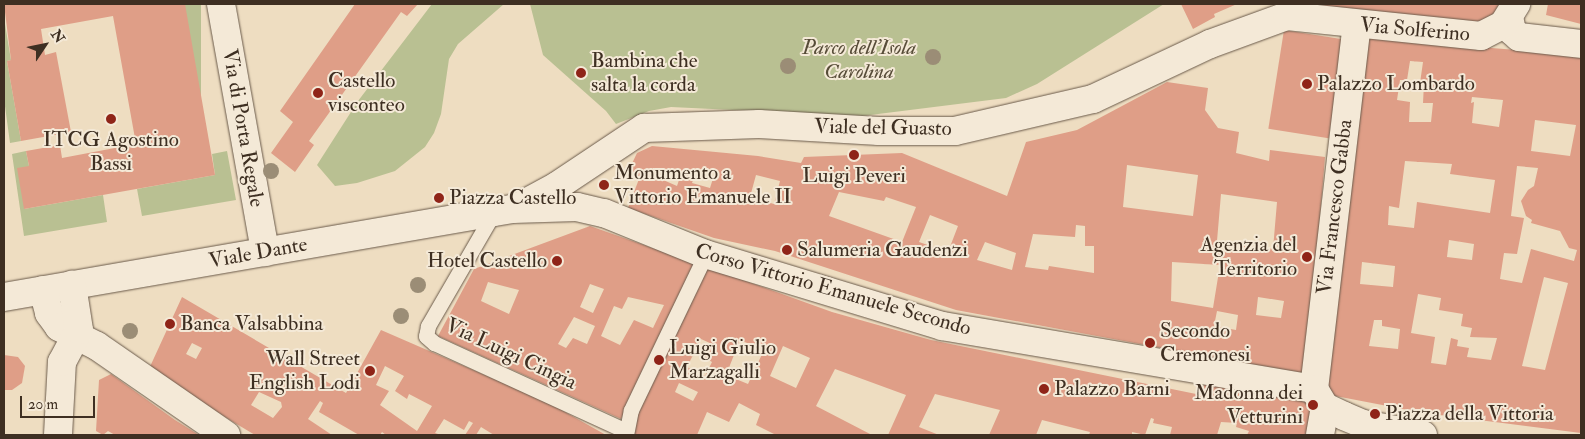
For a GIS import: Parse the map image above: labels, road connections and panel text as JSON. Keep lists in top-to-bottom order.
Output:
{
  "streets": {
    "street": [
      "Via Solferino",
      "Via di Porta Regale",
      "Viale del Guasto",
      "Via Francesco Gabba",
      "Viale Dante",
      "Corso Vittorio Emanuele Secondo"
    ],
    "lane": ["Via Luigi Cingia"]
  },
  "crossings": [
    ["Via Solferino", "Viale del Guasto"],
    ["Via Solferino", "Via Francesco Gabba"],
    ["Via di Porta Regale", "Viale Dante"],
    ["Viale del Guasto", "Viale Dante"],
    ["Viale del Guasto", "Corso Vittorio Emanuele Secondo"],
    ["Viale del Guasto", "Via Luigi Cingia"],
    ["Via Francesco Gabba", "Corso Vittorio Emanuele Secondo"],
    ["Viale Dante", "Corso Vittorio Emanuele Secondo"],
    ["Viale Dante", "Via Luigi Cingia"],
    ["Corso Vittorio Emanuele Secondo", "Via Luigi Cingia"]
  ],
  "parks": ["Parco dell'Isola Carolina"],
  "places": [
    "Bambina che salta la corda",
    "Palazzo Lombardo",
    "Castello visconteo",
    "ITCG Agostino Bassi",
    "Luigi Peveri",
    "Monumento a Vittorio Emanuele II",
    "Piazza Castello",
    "Salumeria Gaudenzi",
    "Agenzia del Territorio",
    "Hotel Castello",
    "Banca Valsabbina",
    "Secondo Cremonesi",
    "Luigi Giulio Marzagalli",
    "Wall Street English Lodi",
    "Palazzo Barni",
    "Madonna dei Vetturini",
    "Piazza della Vittoria"
  ],
  "scale_bar": "20 m",
  "north": "top right"
}
